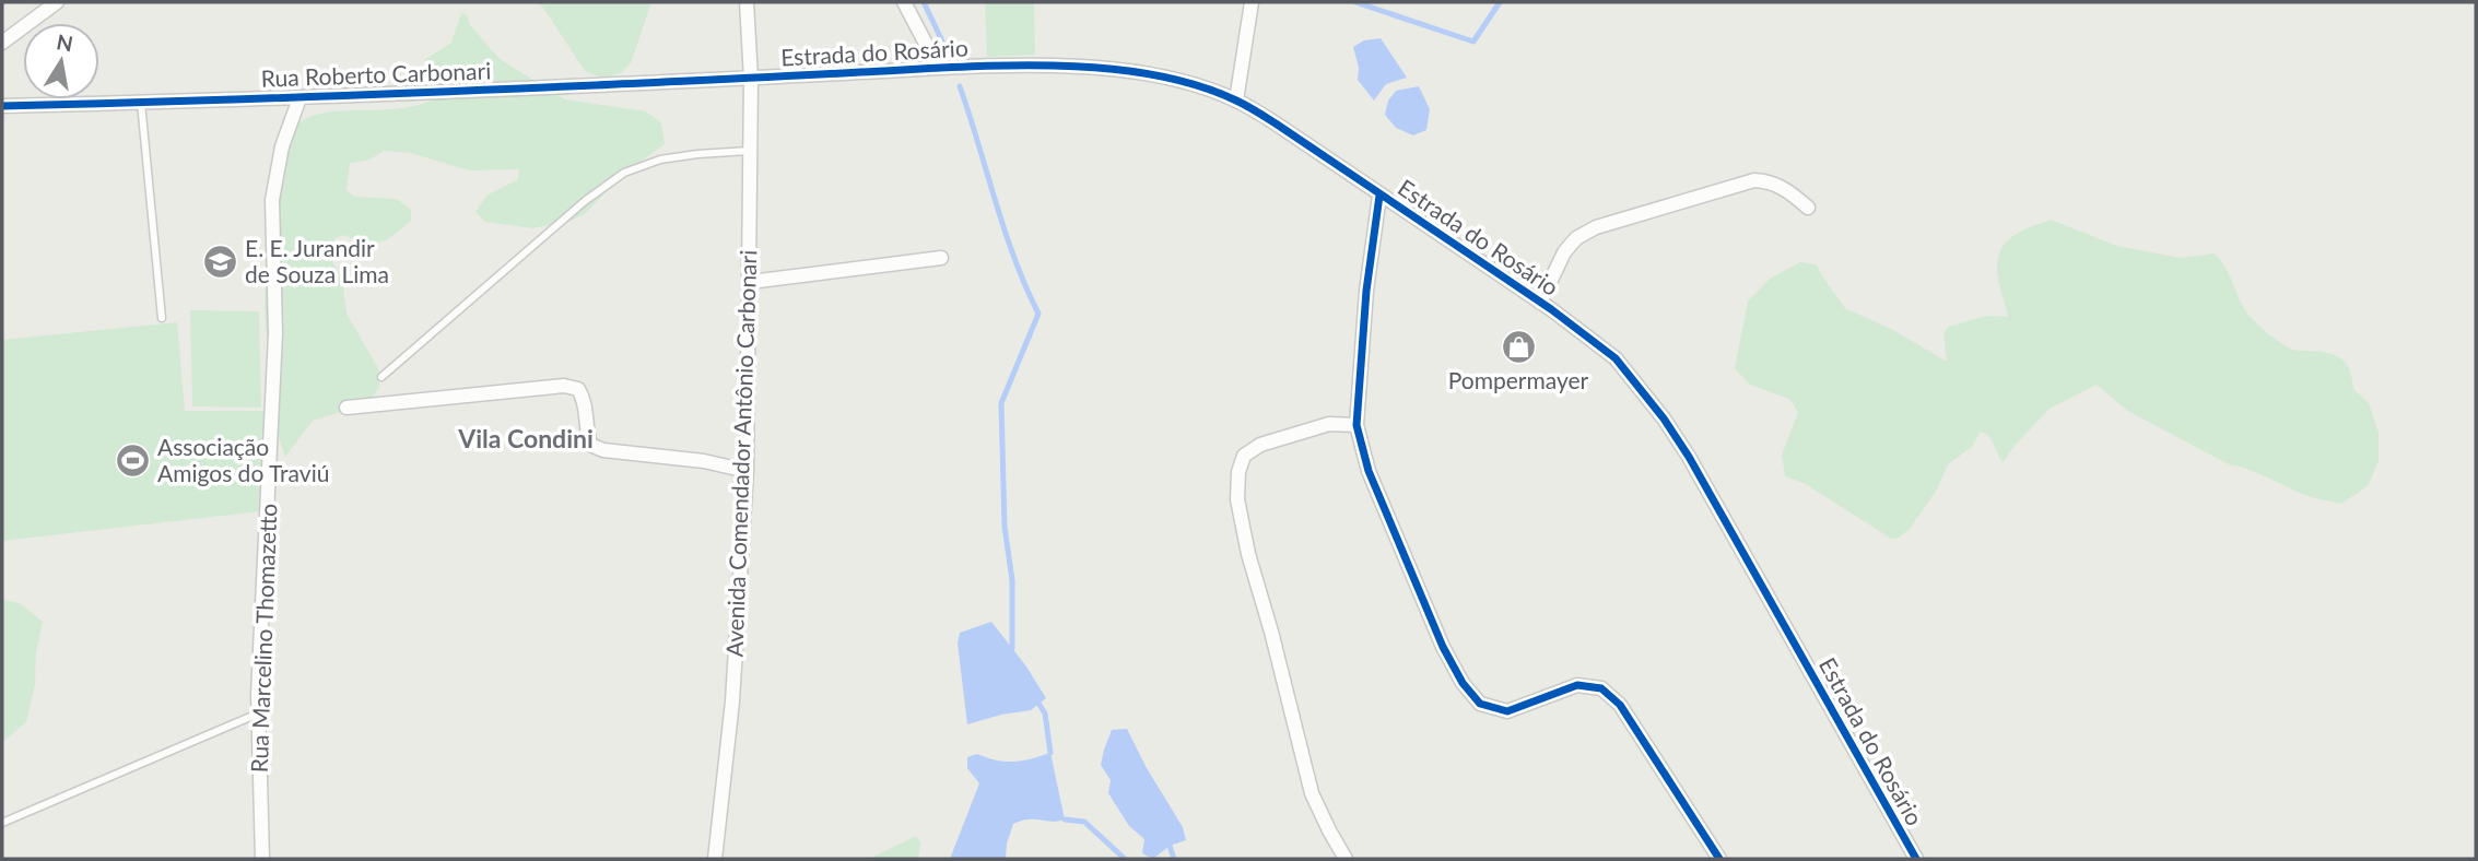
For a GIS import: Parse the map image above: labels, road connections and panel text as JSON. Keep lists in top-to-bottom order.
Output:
{
  "streets": {
    "street": [
      "Estrada do Rosário",
      "Rua Roberto Carbonari",
      "Avenida Comendador Antônio Carbonari",
      "Rua Marcelino Thomazetto"
    ]
  },
  "crossings": [
    ["Estrada do Rosário", "Rua Roberto Carbonari"],
    ["Estrada do Rosário", "Avenida Comendador Antônio Carbonari"],
    ["Rua Roberto Carbonari", "Avenida Comendador Antônio Carbonari"],
    ["Rua Roberto Carbonari", "Rua Marcelino Thomazetto"]
  ],
  "districts": ["Vila Condini"],
  "places": {
    "school or university": ["E. E. Jurandir de Souza Lima"],
    "shop": ["Pompermayer"],
    "sports": ["Associação Amigos do Traviú"]
  },
  "north": "top"
}
